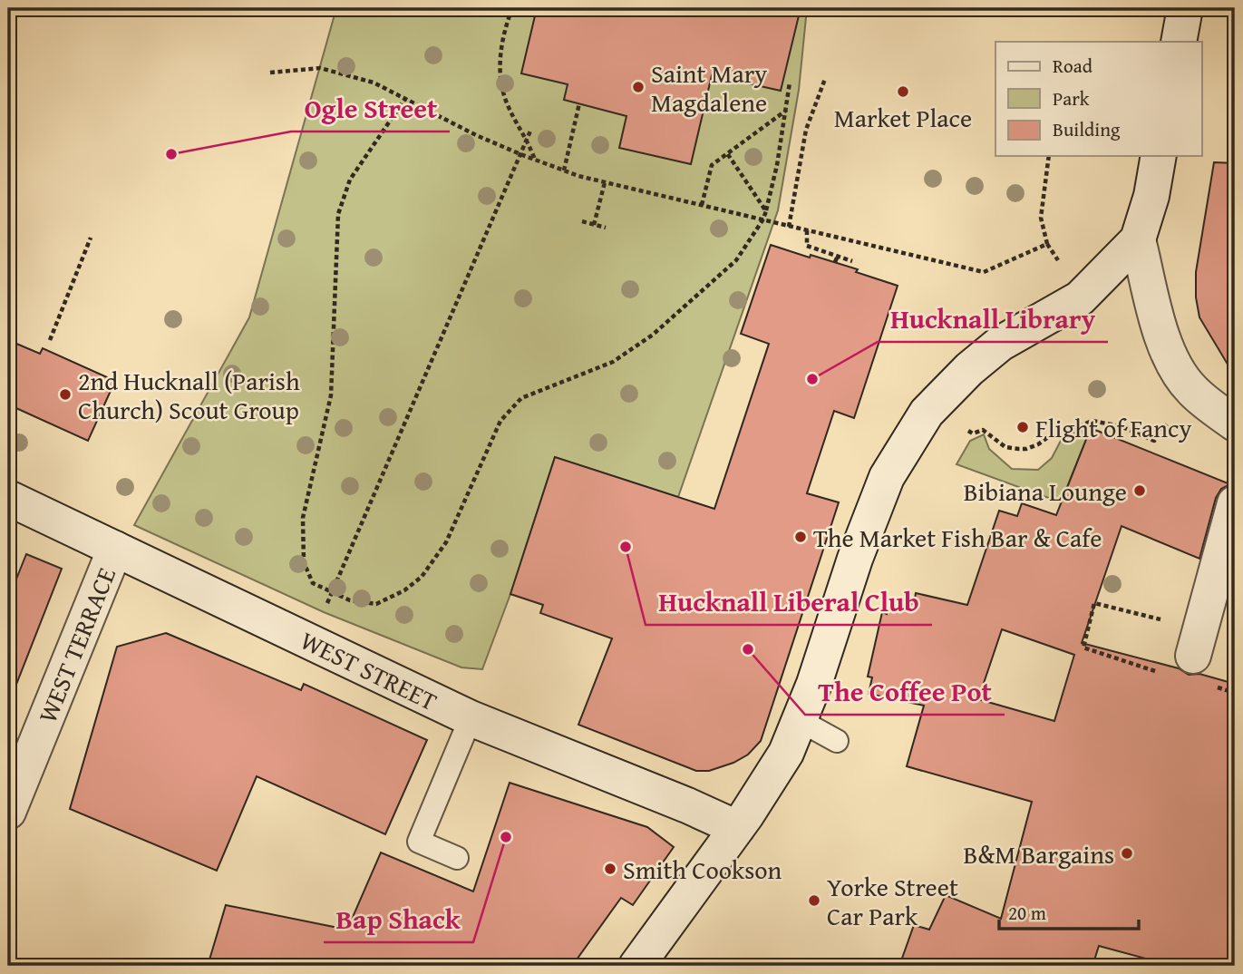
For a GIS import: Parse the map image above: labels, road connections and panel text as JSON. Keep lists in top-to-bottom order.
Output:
{
  "streets": {
    "street": ["WEST TERRACE", "WEST STREET"]
  },
  "crossings": [
    ["WEST TERRACE", "WEST STREET"]
  ],
  "places": [
    "Saint Mary Magdalene",
    "Market Place",
    "Ogle Street",
    "Hucknall Library",
    "2nd Hucknall (Parish Church) Scout Group",
    "Flight of Fancy",
    "Bibiana Lounge",
    "The Market Fish Bar & Cafe",
    "Hucknall Liberal Club",
    "The Coffee Pot",
    "Bap Shack",
    "B&M Bargains",
    "Smith Cookson",
    "Yorke Street Car Park"
  ],
  "legend": ["Road", "Park", "Building"],
  "scale_bar": "20 m"
}
